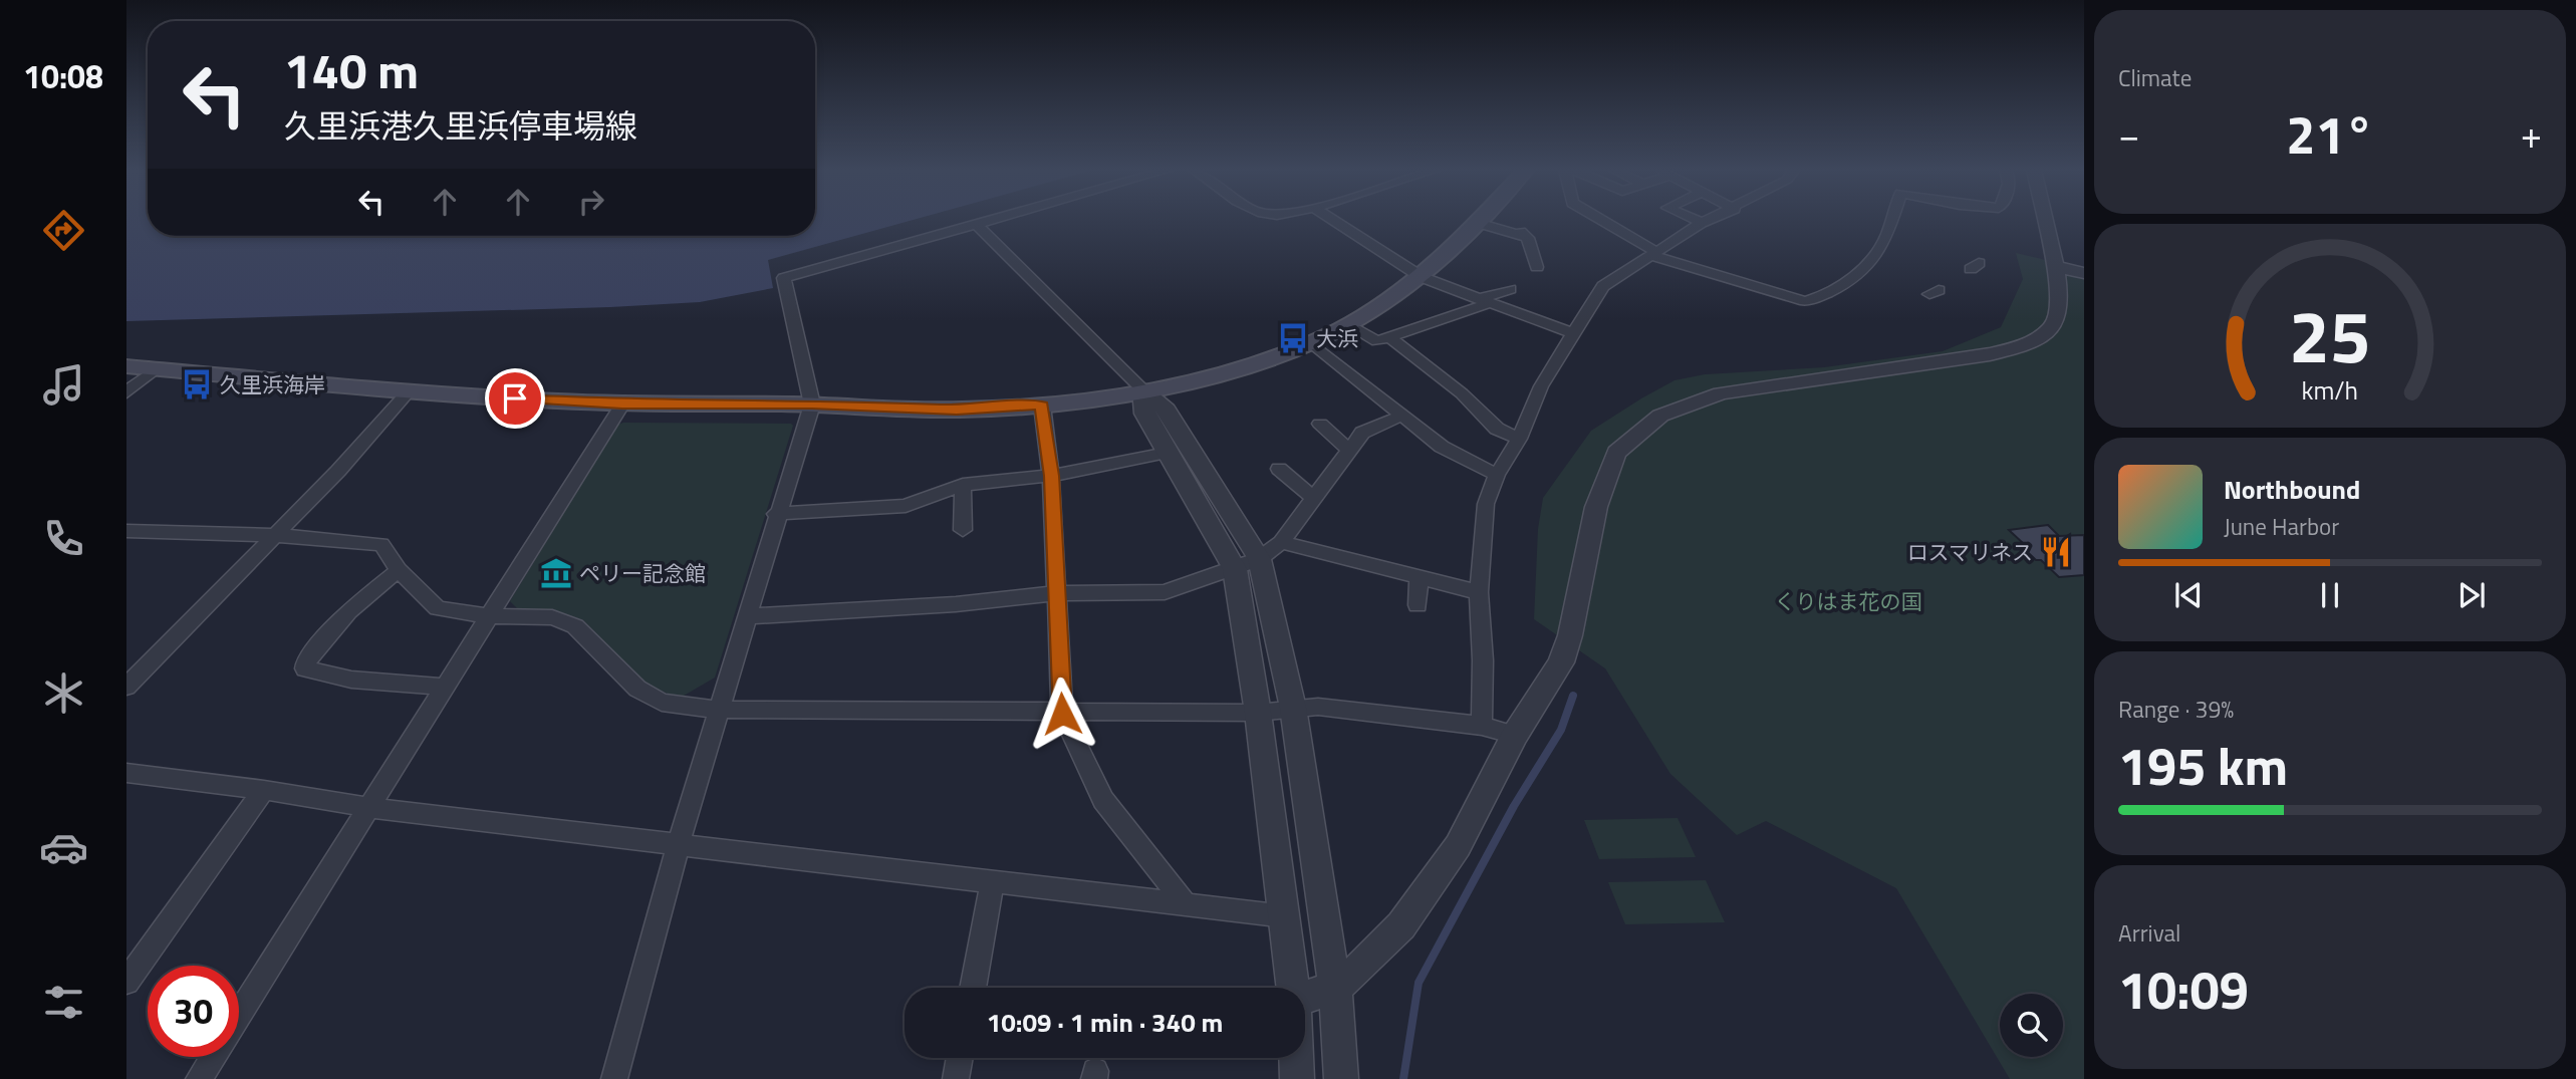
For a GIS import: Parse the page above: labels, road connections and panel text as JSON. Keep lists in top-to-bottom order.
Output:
{
  "parks": ["くりはま花の国"],
  "places": {
    "bus stop": ["大浜", "久里浜海岸"],
    "restaurant": ["ロスマリネス"],
    "museum": ["ペリー記念館"]
  },
  "page": {
    "tabs": "10:08",
    "tile": [
      "Climate",
      ["Range · 39%", "195 km"],
      ["Arrival", "10:09"]
    ],
    "turn": ["140 m", "久里浜港久里浜停車場線"],
    "heat": ["−", "21°", "+"],
    "song": ["Northbound", "June Harbor"],
    "limit": "30",
    "trip": "10:09 · 1 min · 340 m",
    "gauge": ["25", "km/h"]
  }
}
